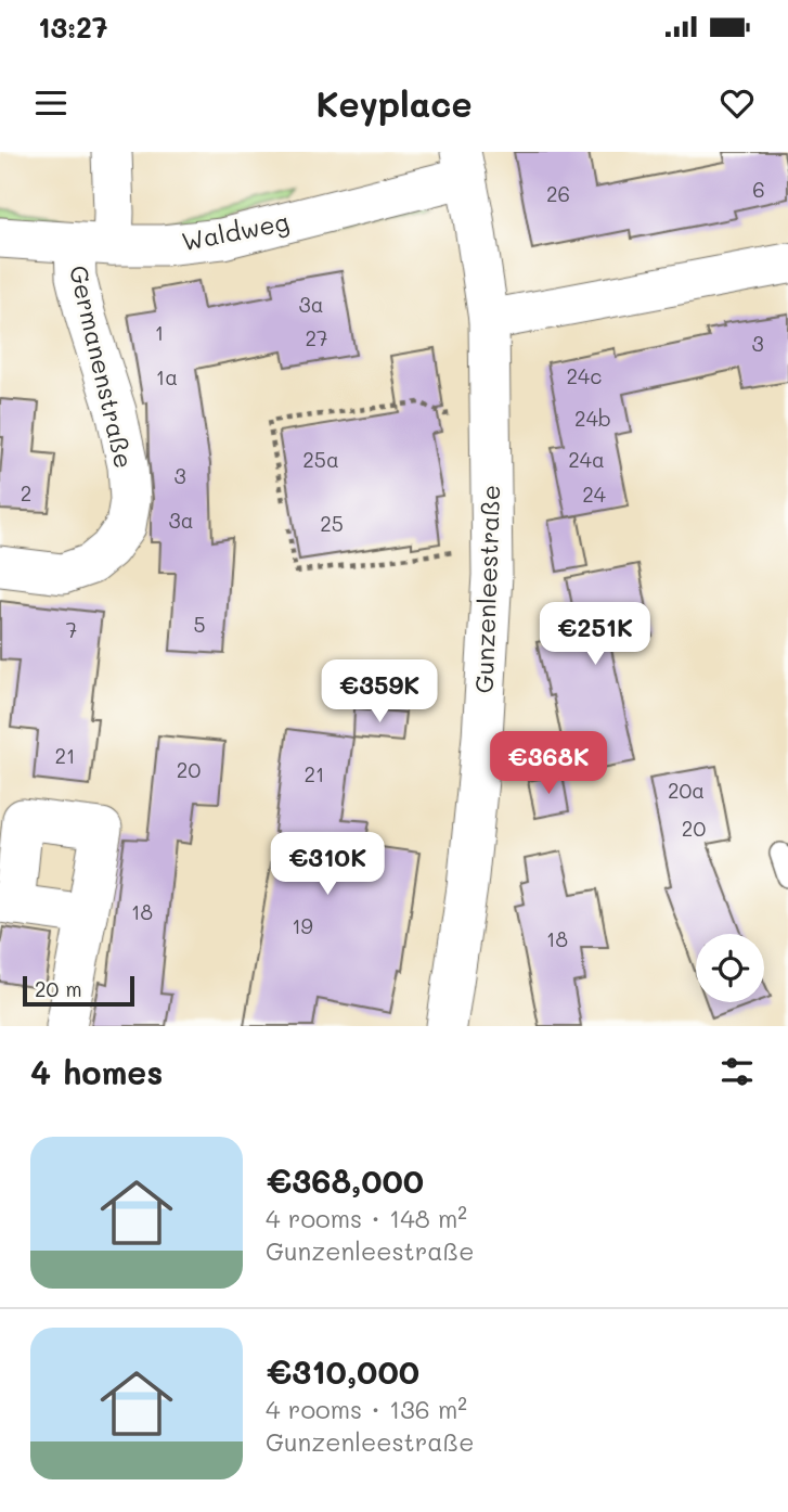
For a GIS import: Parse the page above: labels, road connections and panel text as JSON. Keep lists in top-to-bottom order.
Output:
{
  "streets": {
    "street": ["Waldweg", "Germanenstraße", "Gunzenleestraße"]
  },
  "crossings": [
    ["Waldweg", "Germanenstraße"],
    ["Waldweg", "Gunzenleestraße"]
  ],
  "house_numbers": [
    "6",
    "26",
    "3a",
    "1",
    "27",
    "3",
    "24c",
    "1a",
    "24b",
    "25a",
    "24a",
    "3",
    "2",
    "24",
    "3a",
    "25",
    "5",
    "7",
    "21",
    "20",
    "21",
    "20a",
    "20",
    "18",
    "19",
    "18"
  ],
  "scale_bar": "20 m",
  "page": {
    "status": "13:27",
    "header": "Keyplace",
    "price": [
      "€251K",
      "€359K",
      "€368K",
      "€310K"
    ],
    "scale": "20 m",
    "heading": "4 homes",
    "list": [
      {
        "name": "€368,000",
        "note": "4 rooms · 148 m² · Gunzenleestraße"
      },
      {
        "name": "€310,000",
        "note": "4 rooms · 136 m² · Gunzenleestraße"
      }
    ]
  }
}
